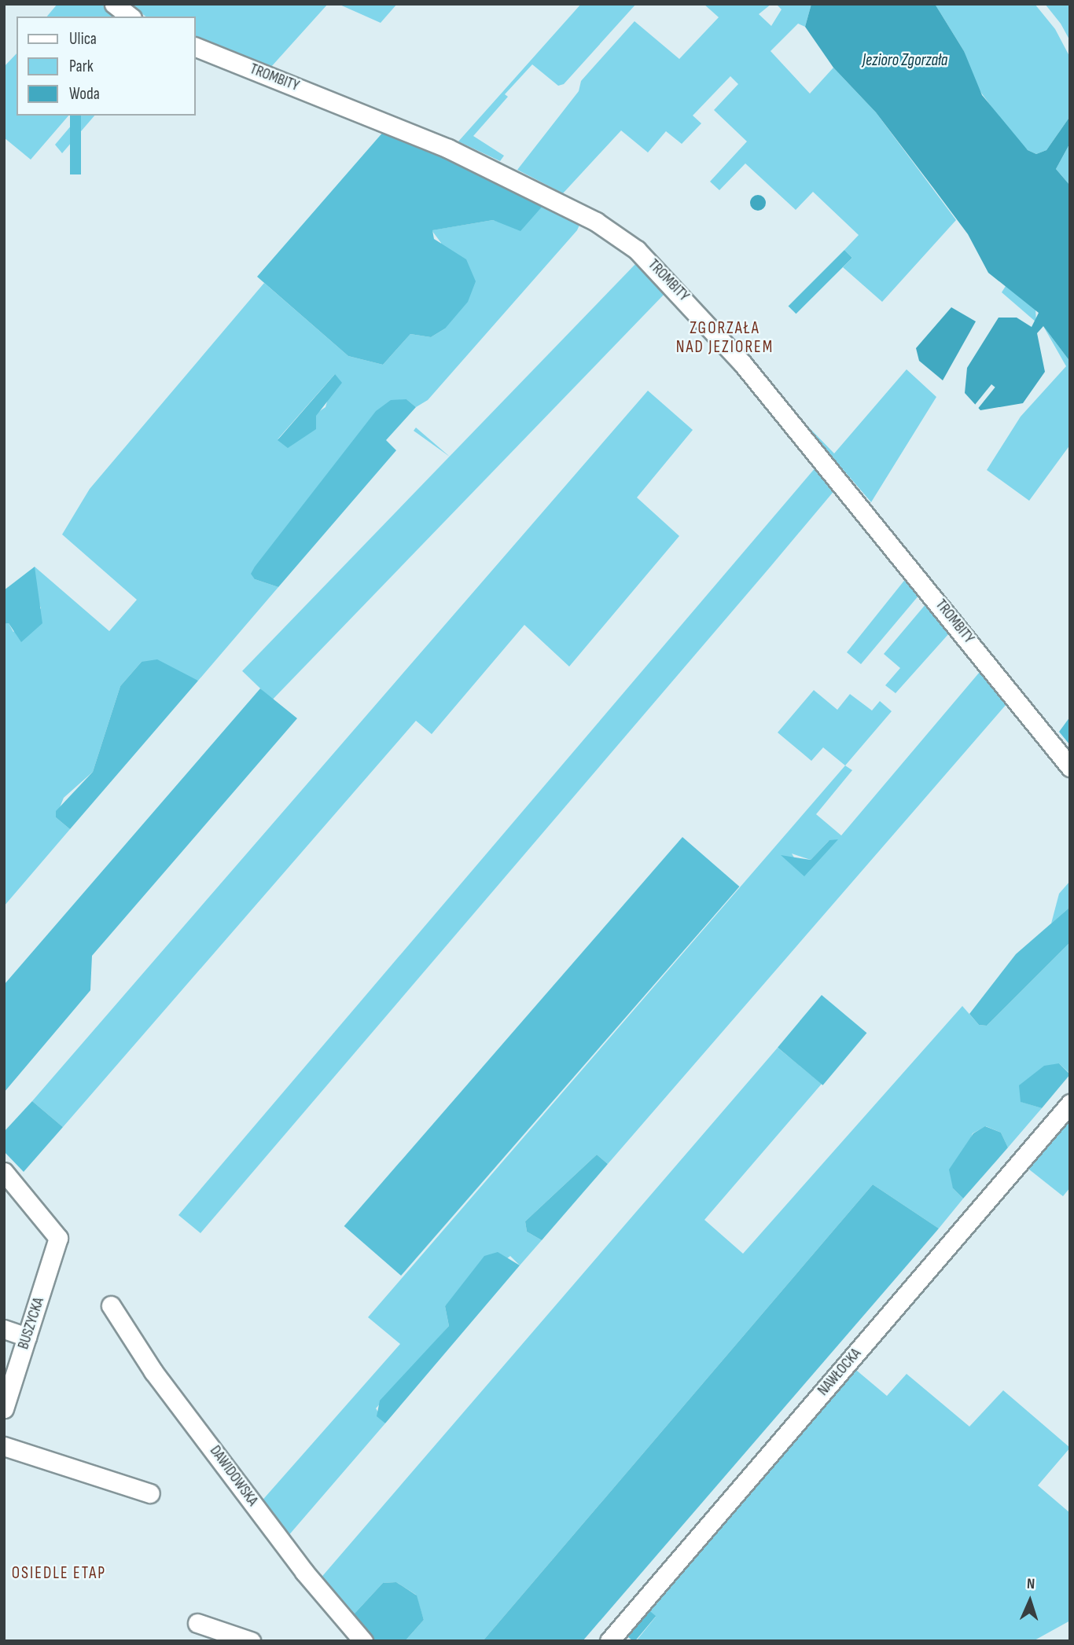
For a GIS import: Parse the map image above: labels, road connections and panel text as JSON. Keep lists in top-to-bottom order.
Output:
{
  "streets": {
    "street": [
      "TROMBITY",
      "BUSZYCKA",
      "NAWŁOCKA",
      "DAWIDOWSKA"
    ]
  },
  "districts": ["ZGORZAŁA NAD JEZIOREM", "OSIEDLE ETAP"],
  "water": ["Jezioro Zgorzała"],
  "legend": ["Ulica", "Park", "Woda"],
  "north": "top"
}
